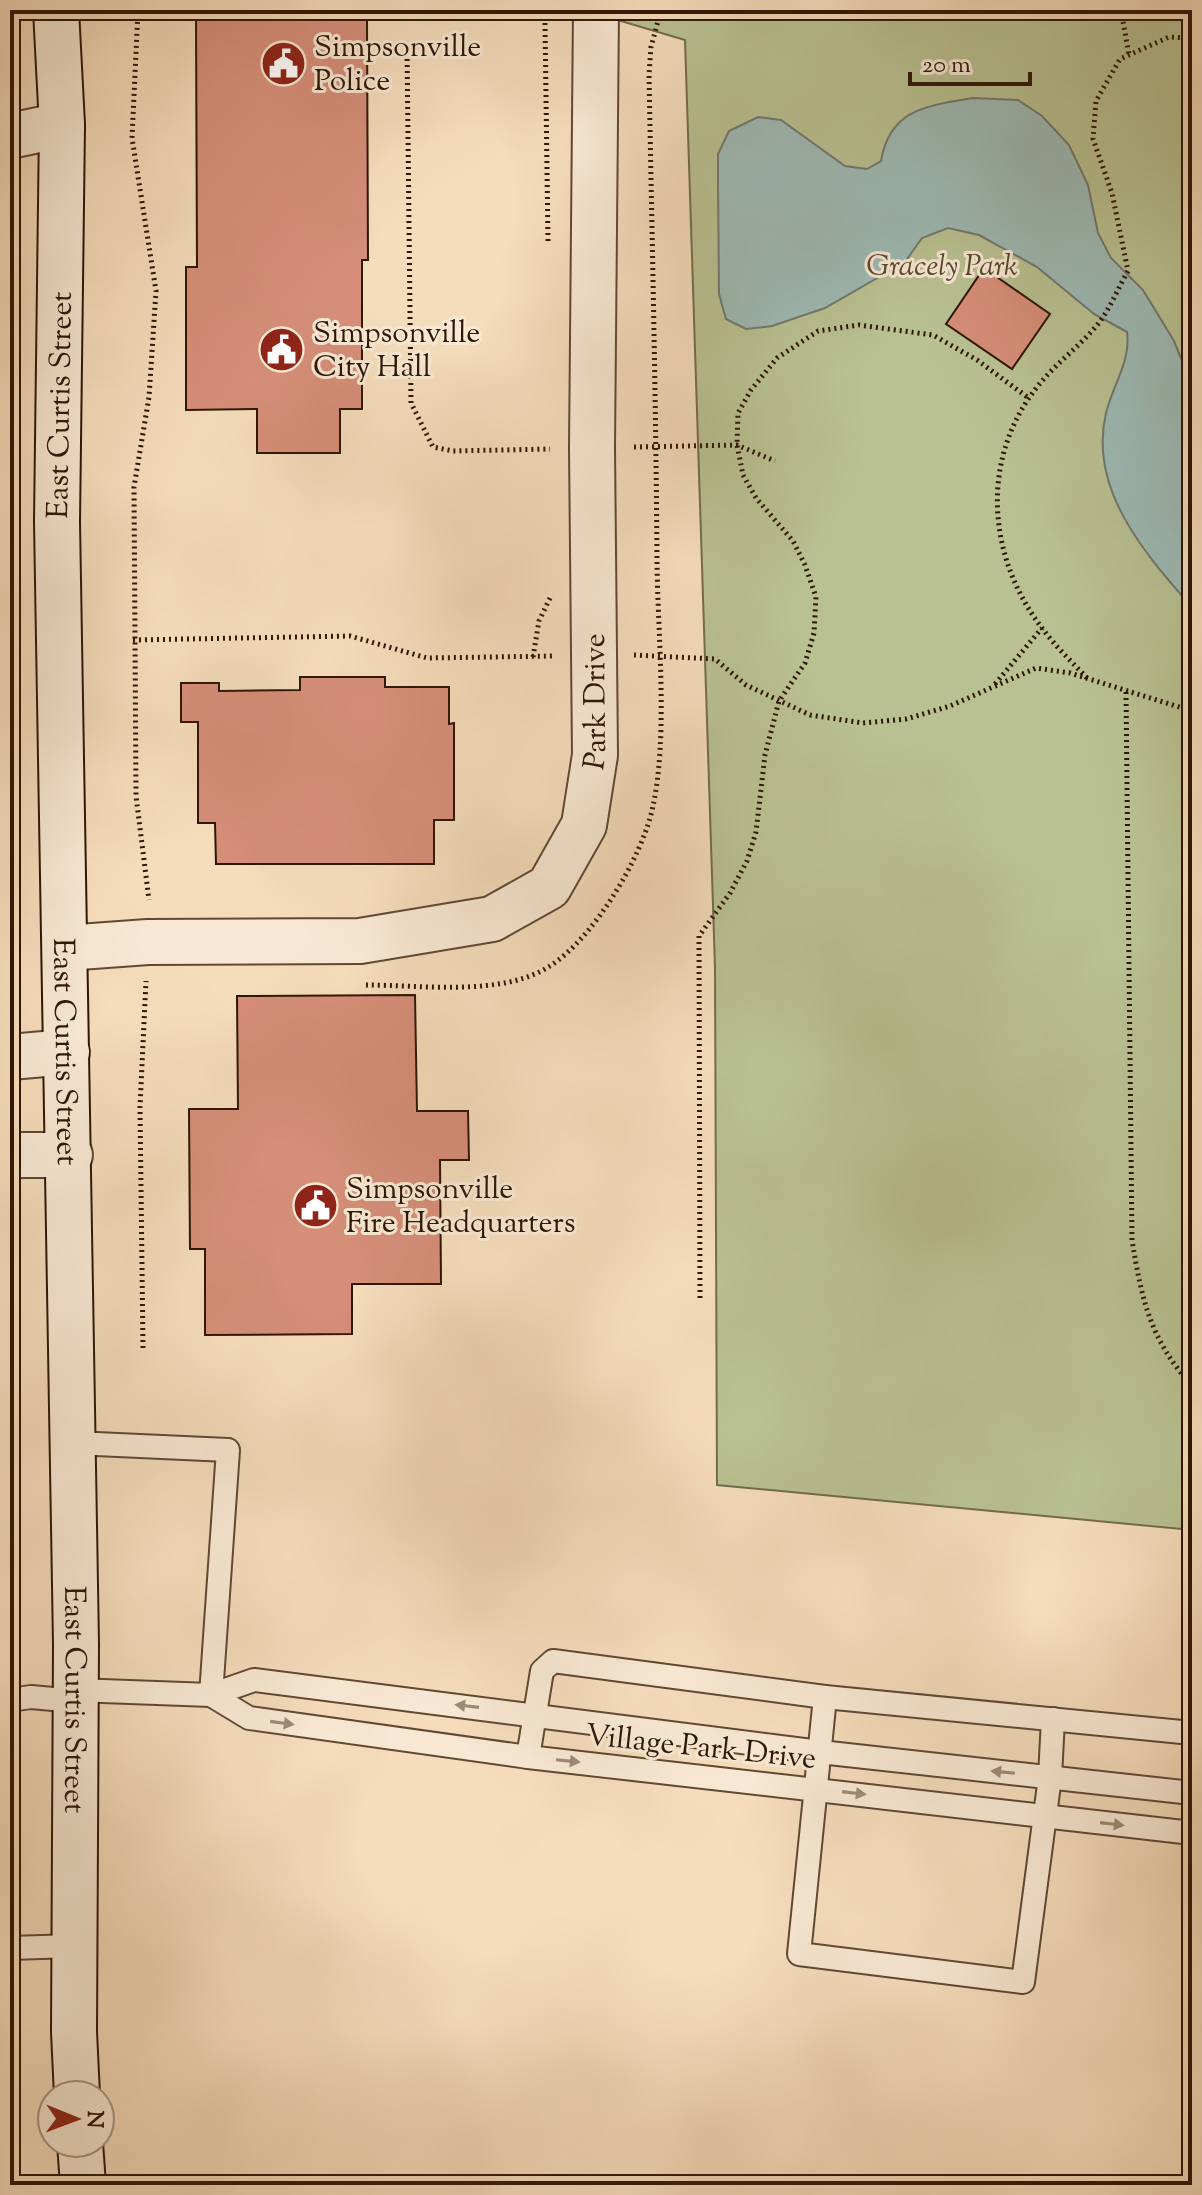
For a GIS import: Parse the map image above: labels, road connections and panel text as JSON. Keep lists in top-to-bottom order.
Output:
{
  "streets": {
    "main road": ["East Curtis Street", "Park Drive"],
    "lane": ["Village Park Drive"]
  },
  "crossings": [
    ["East Curtis Street", "Park Drive"],
    ["East Curtis Street", "Village Park Drive"]
  ],
  "parks": ["Gracely Park"],
  "places": {
    "public building": ["Simpsonville Police", "Simpsonville City Hall", "Simpsonville Fire Headquarters"]
  },
  "scale_bar": "20 m",
  "north": "right"
}
